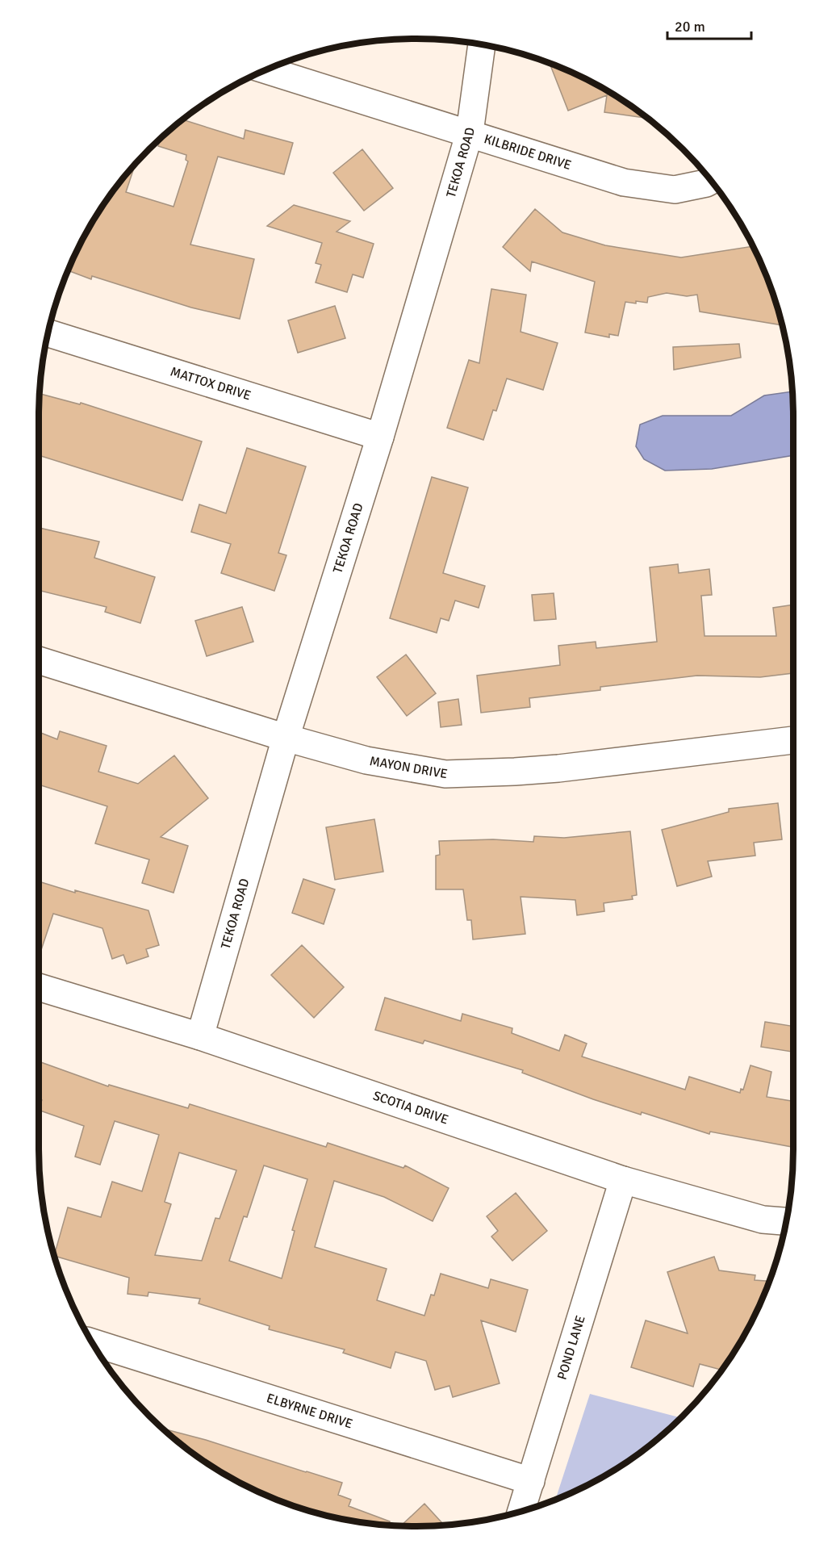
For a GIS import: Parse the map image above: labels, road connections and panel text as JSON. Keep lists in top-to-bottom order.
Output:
{
  "streets": {
    "street": [
      "KILBRIDE DRIVE",
      "TEKOA ROAD",
      "MATTOX DRIVE",
      "MAYON DRIVE",
      "SCOTIA DRIVE",
      "POND LANE",
      "ELBYRNE DRIVE"
    ]
  },
  "crossings": [
    ["KILBRIDE DRIVE", "TEKOA ROAD"],
    ["TEKOA ROAD", "MATTOX DRIVE"],
    ["TEKOA ROAD", "MAYON DRIVE"],
    ["TEKOA ROAD", "SCOTIA DRIVE"],
    ["SCOTIA DRIVE", "POND LANE"],
    ["POND LANE", "ELBYRNE DRIVE"]
  ],
  "scale_bar": "20 m"
}
